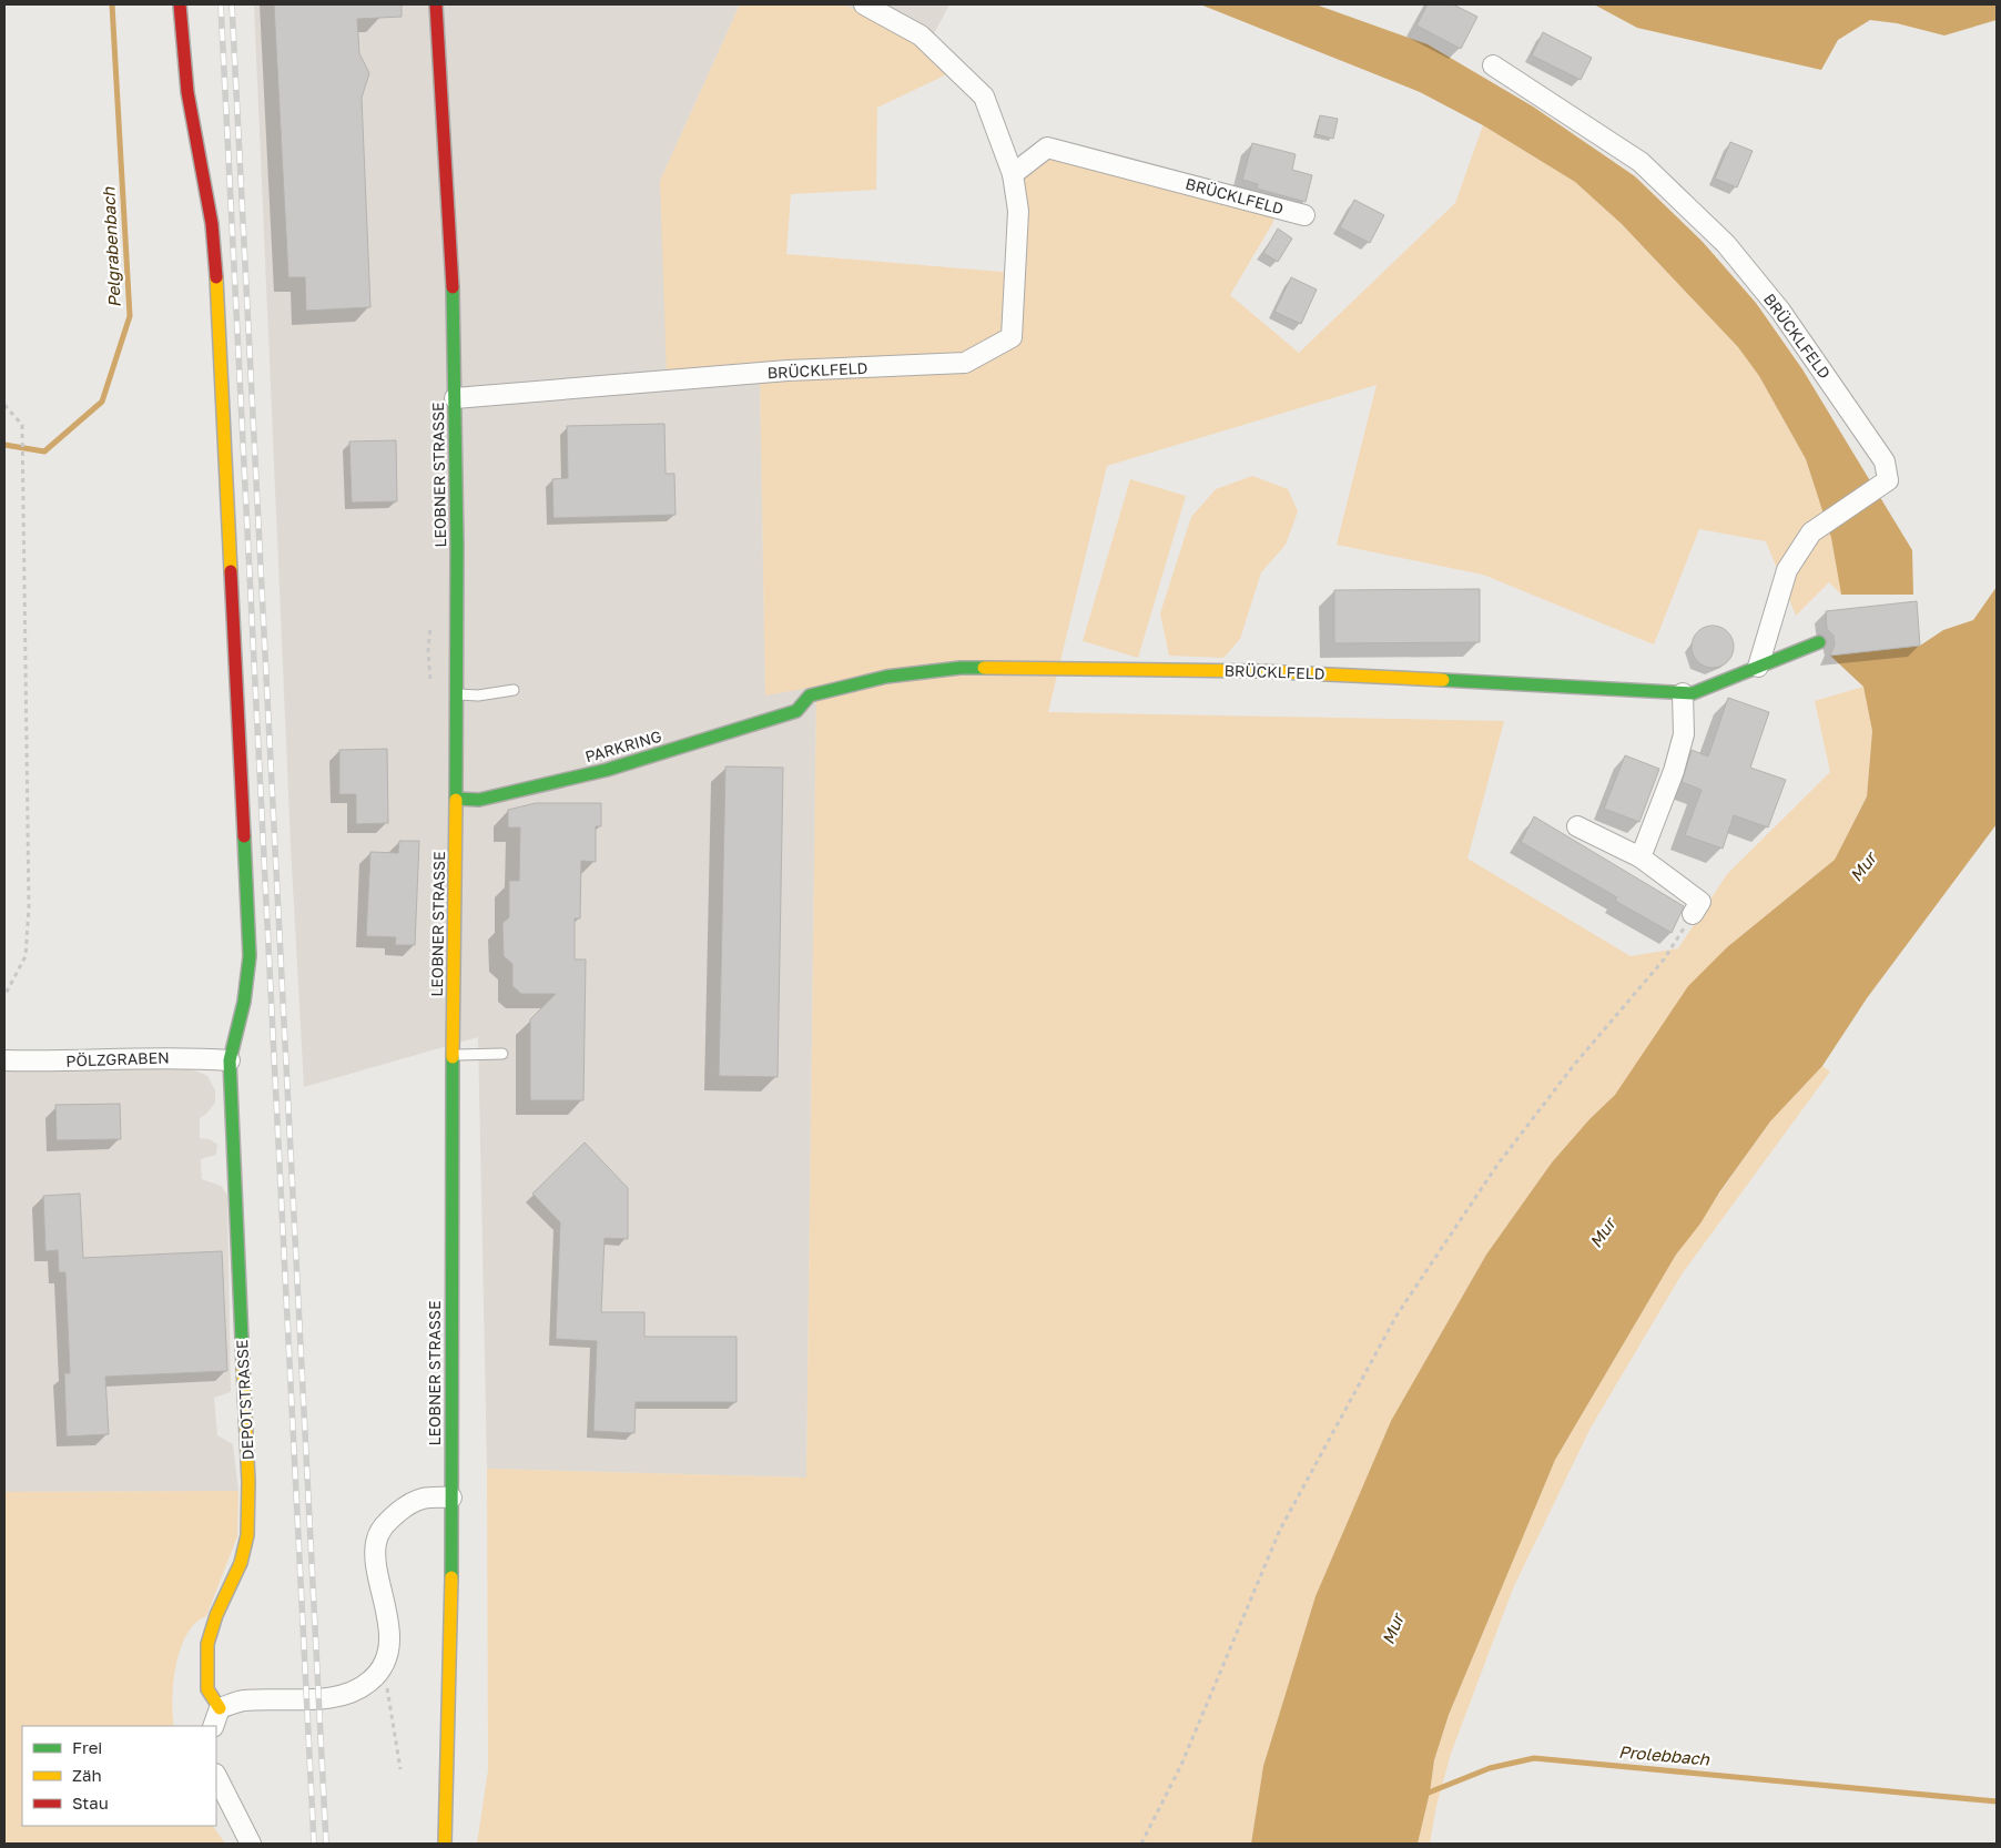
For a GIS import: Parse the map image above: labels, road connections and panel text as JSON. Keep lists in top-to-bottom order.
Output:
{
  "streets": {
    "street": [
      "BRÜCKLFELD",
      "LEOBNER STRASSE",
      "PARKRING",
      "PÖLZGRABEN",
      "DEPOTSTRASSE"
    ]
  },
  "crossings": [
    ["BRÜCKLFELD", "LEOBNER STRASSE"],
    ["BRÜCKLFELD", "PARKRING"],
    ["LEOBNER STRASSE", "PARKRING"],
    ["PÖLZGRABEN", "DEPOTSTRASSE"]
  ],
  "water": ["Pelgrabenbach", "Mur", "Prolebbach"],
  "legend": ["Frei", "Zäh", "Stau"]
}
